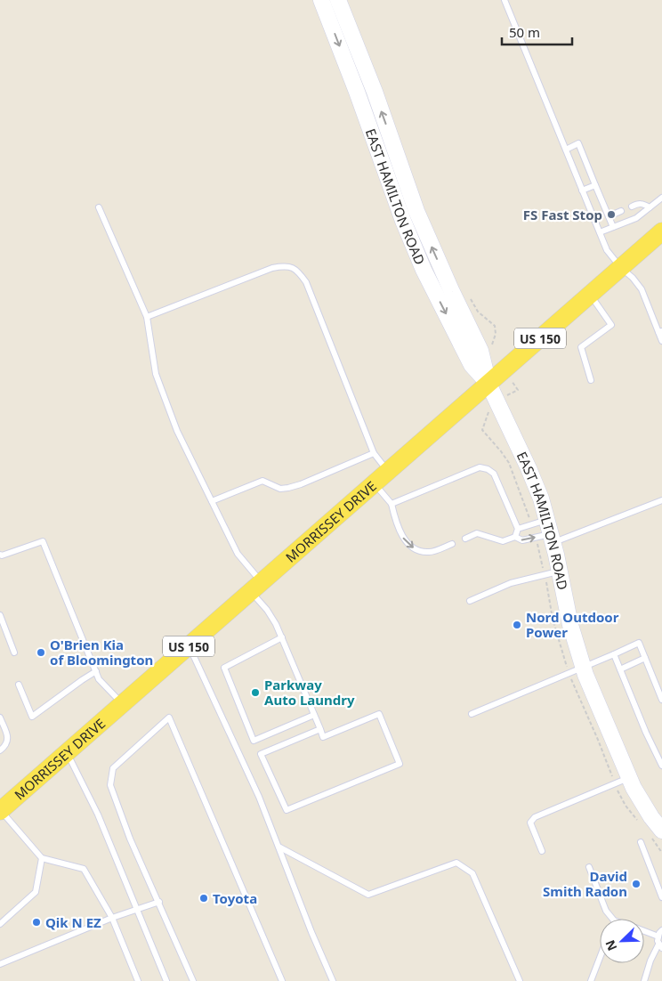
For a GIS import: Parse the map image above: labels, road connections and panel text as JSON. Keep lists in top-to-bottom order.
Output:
{
  "streets": {
    "main road": ["EAST HAMILTON ROAD", "US 150", "MORRISSEY DRIVE"]
  },
  "crossings": [
    ["EAST HAMILTON ROAD", "MORRISSEY DRIVE"]
  ],
  "places": [
    "FS Fast Stop",
    "Nord Outdoor Power",
    "O'Brien Kia of Bloomington",
    "Parkway Auto Laundry",
    "David Smith Radon",
    "Toyota",
    "Qik N EZ"
  ],
  "scale_bar": "50 m",
  "north": "bottom left"
}
